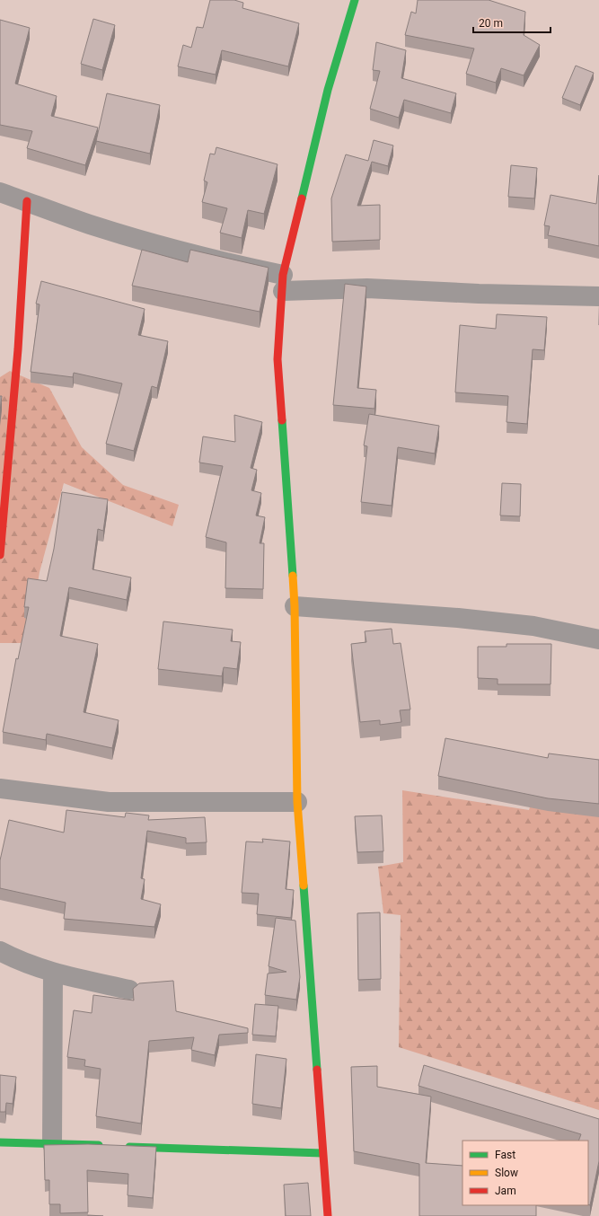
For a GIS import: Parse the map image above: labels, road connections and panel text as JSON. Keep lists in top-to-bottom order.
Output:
{
  "legend": ["Fast", "Slow", "Jam"],
  "scale_bar": "20 m"
}
